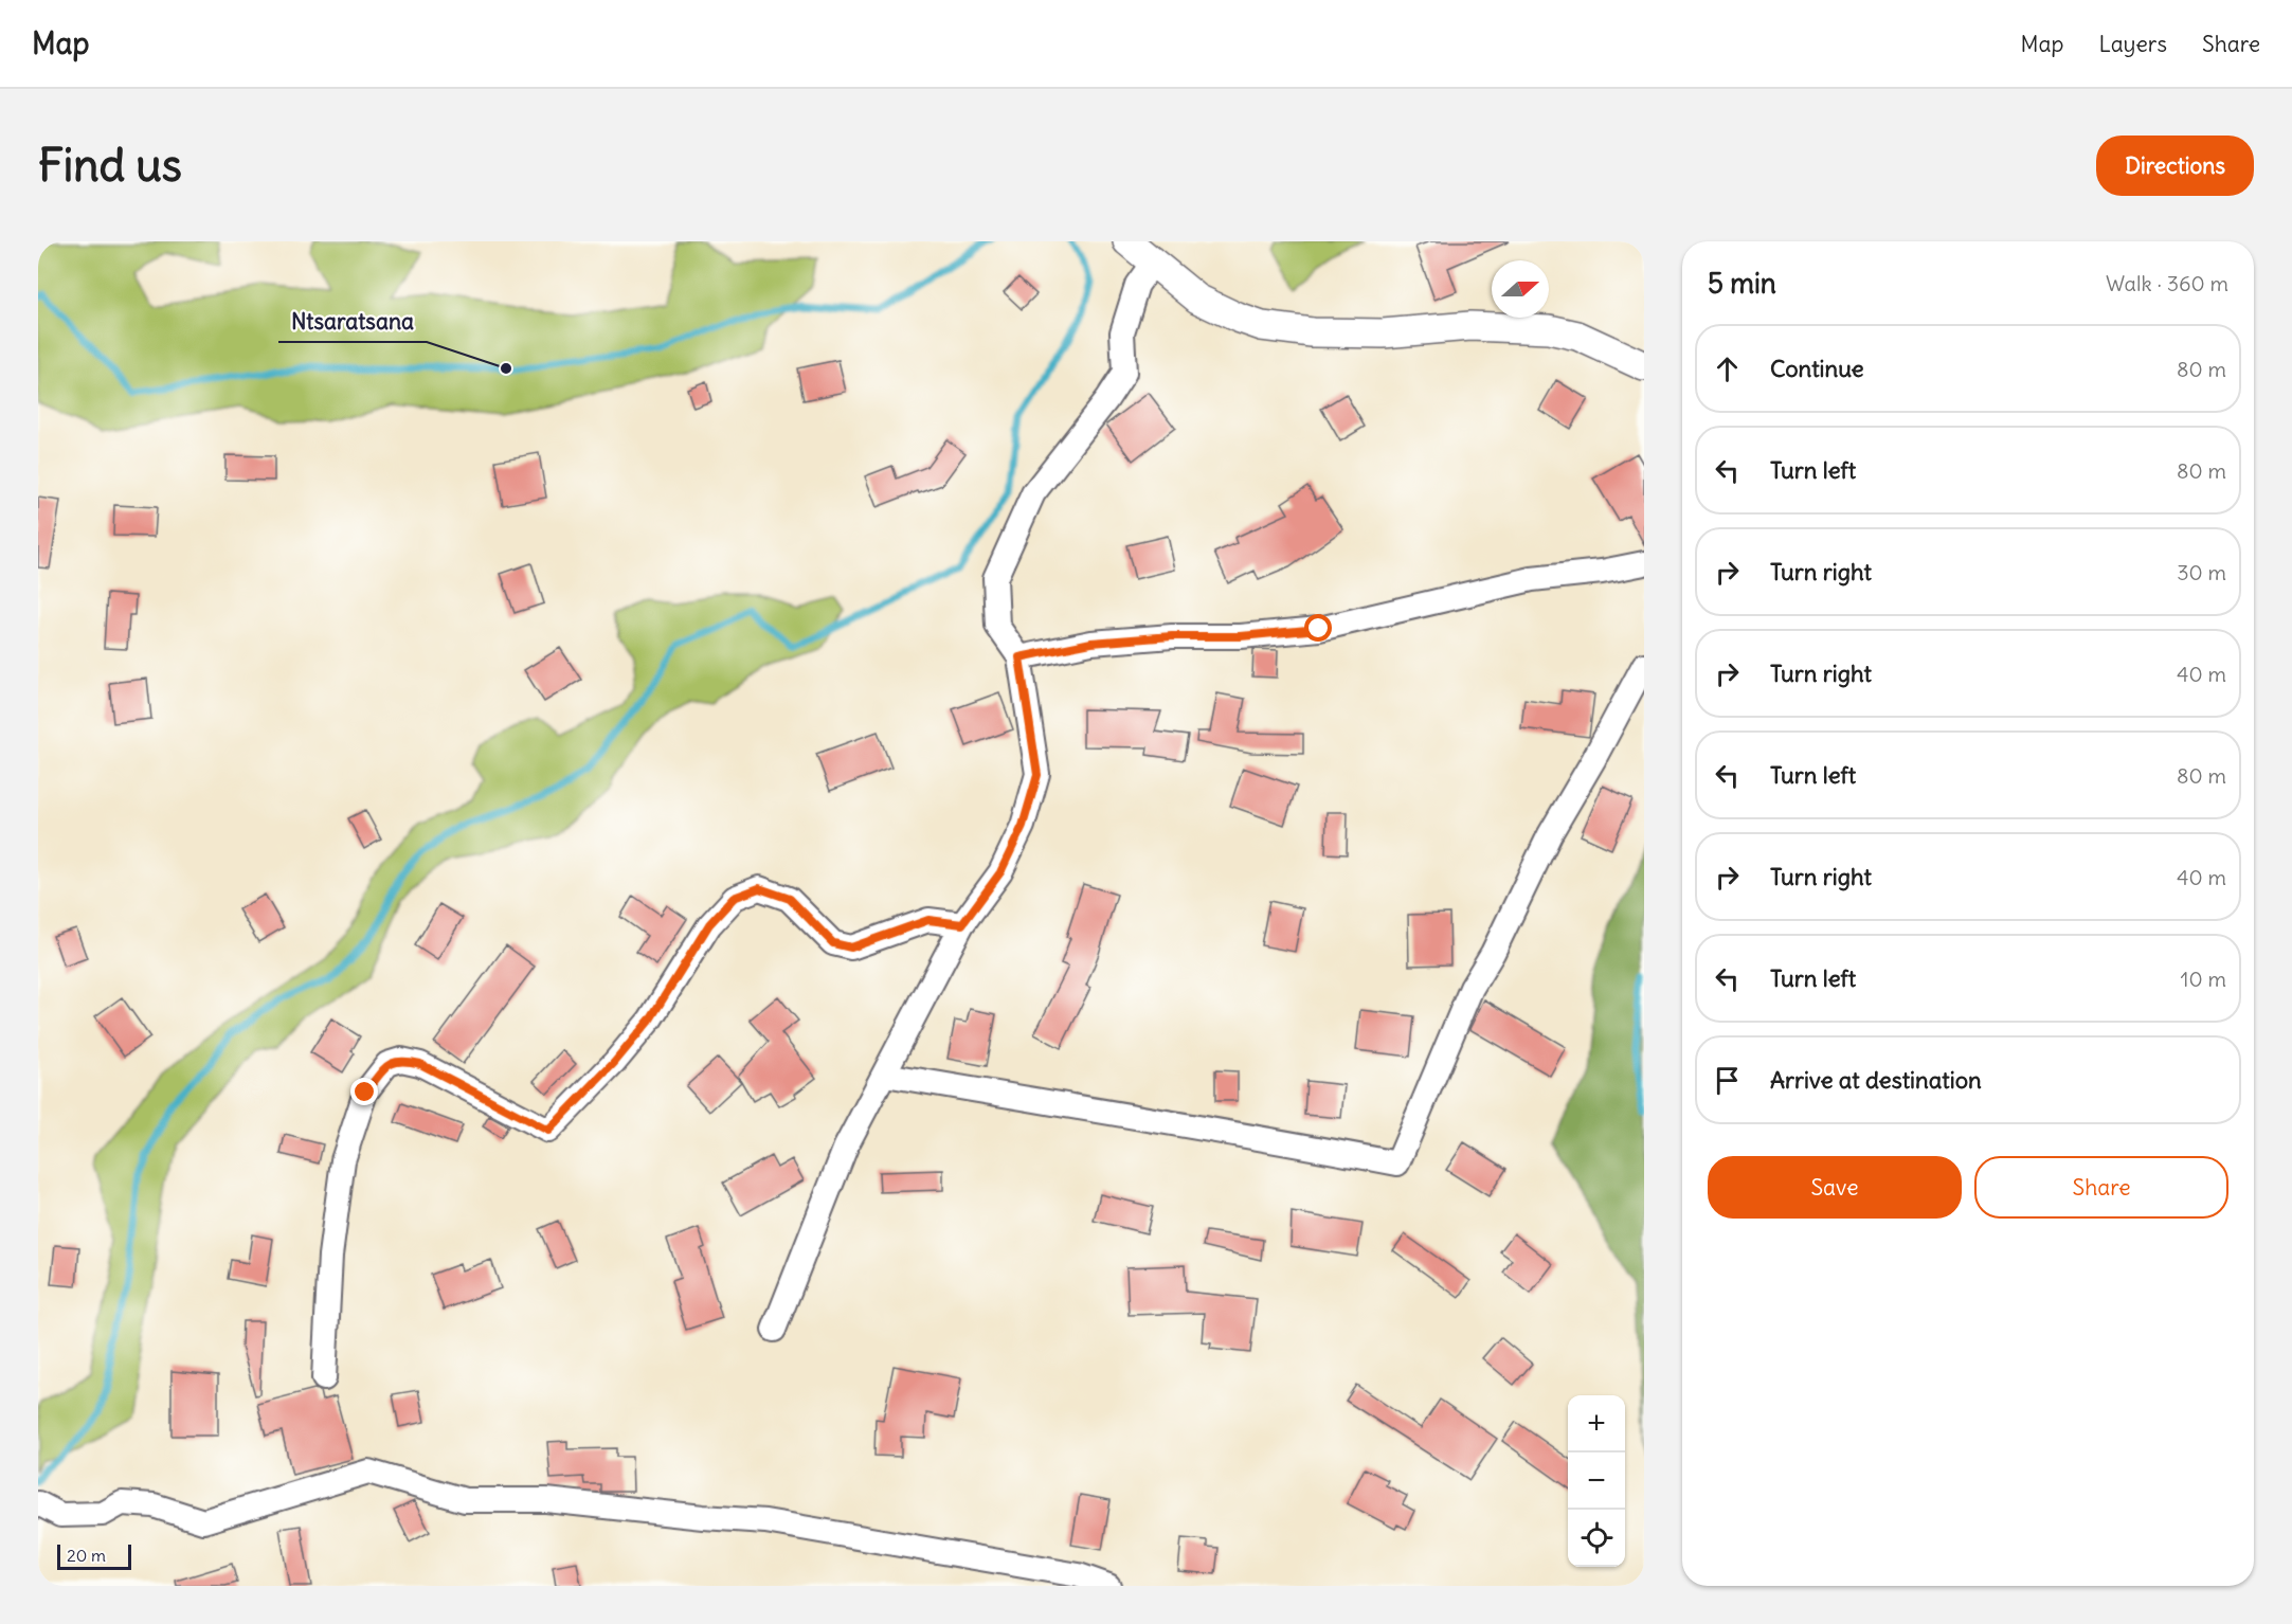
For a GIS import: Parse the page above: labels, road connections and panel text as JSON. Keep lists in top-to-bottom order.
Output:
{
  "places": ["Ntsaratsana"],
  "scale_bar": "20 m",
  "north": "right",
  "page": {
    "header": "Map",
    "nav": ["Map", "Layers", "Share"],
    "buttons": [
      "Directions",
      ["Save", "Share"]
    ],
    "title": "Find us",
    "heading": ["5 min", "Walk · 360 m"],
    "list": [
      ["Continue", "80 m"],
      ["Turn left", "80 m"],
      ["Turn right", "30 m"],
      ["Turn right", "40 m"],
      ["Turn left", "80 m"],
      ["Turn right", "40 m"],
      ["Turn left", "10 m"],
      "Arrive at destination"
    ],
    "map_buttons": ["+", "−"],
    "scale": "20 m"
  }
}
